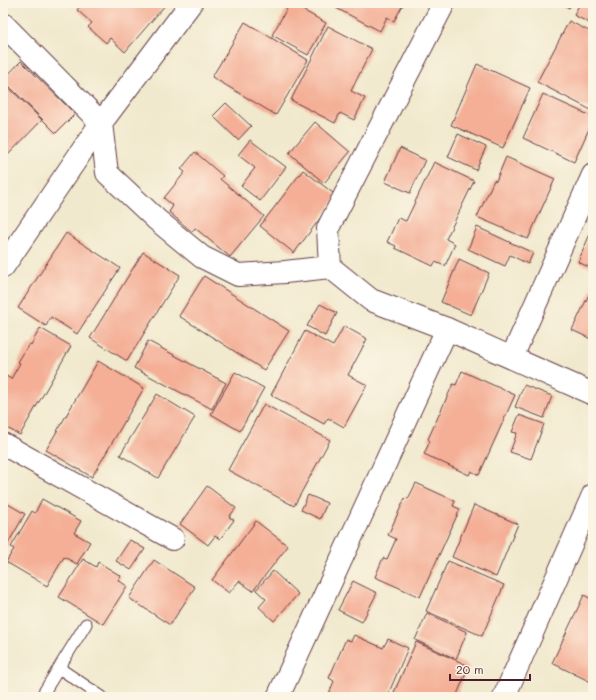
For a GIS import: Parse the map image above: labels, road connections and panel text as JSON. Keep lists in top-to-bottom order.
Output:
{
  "scale_bar": "20 m"
}
